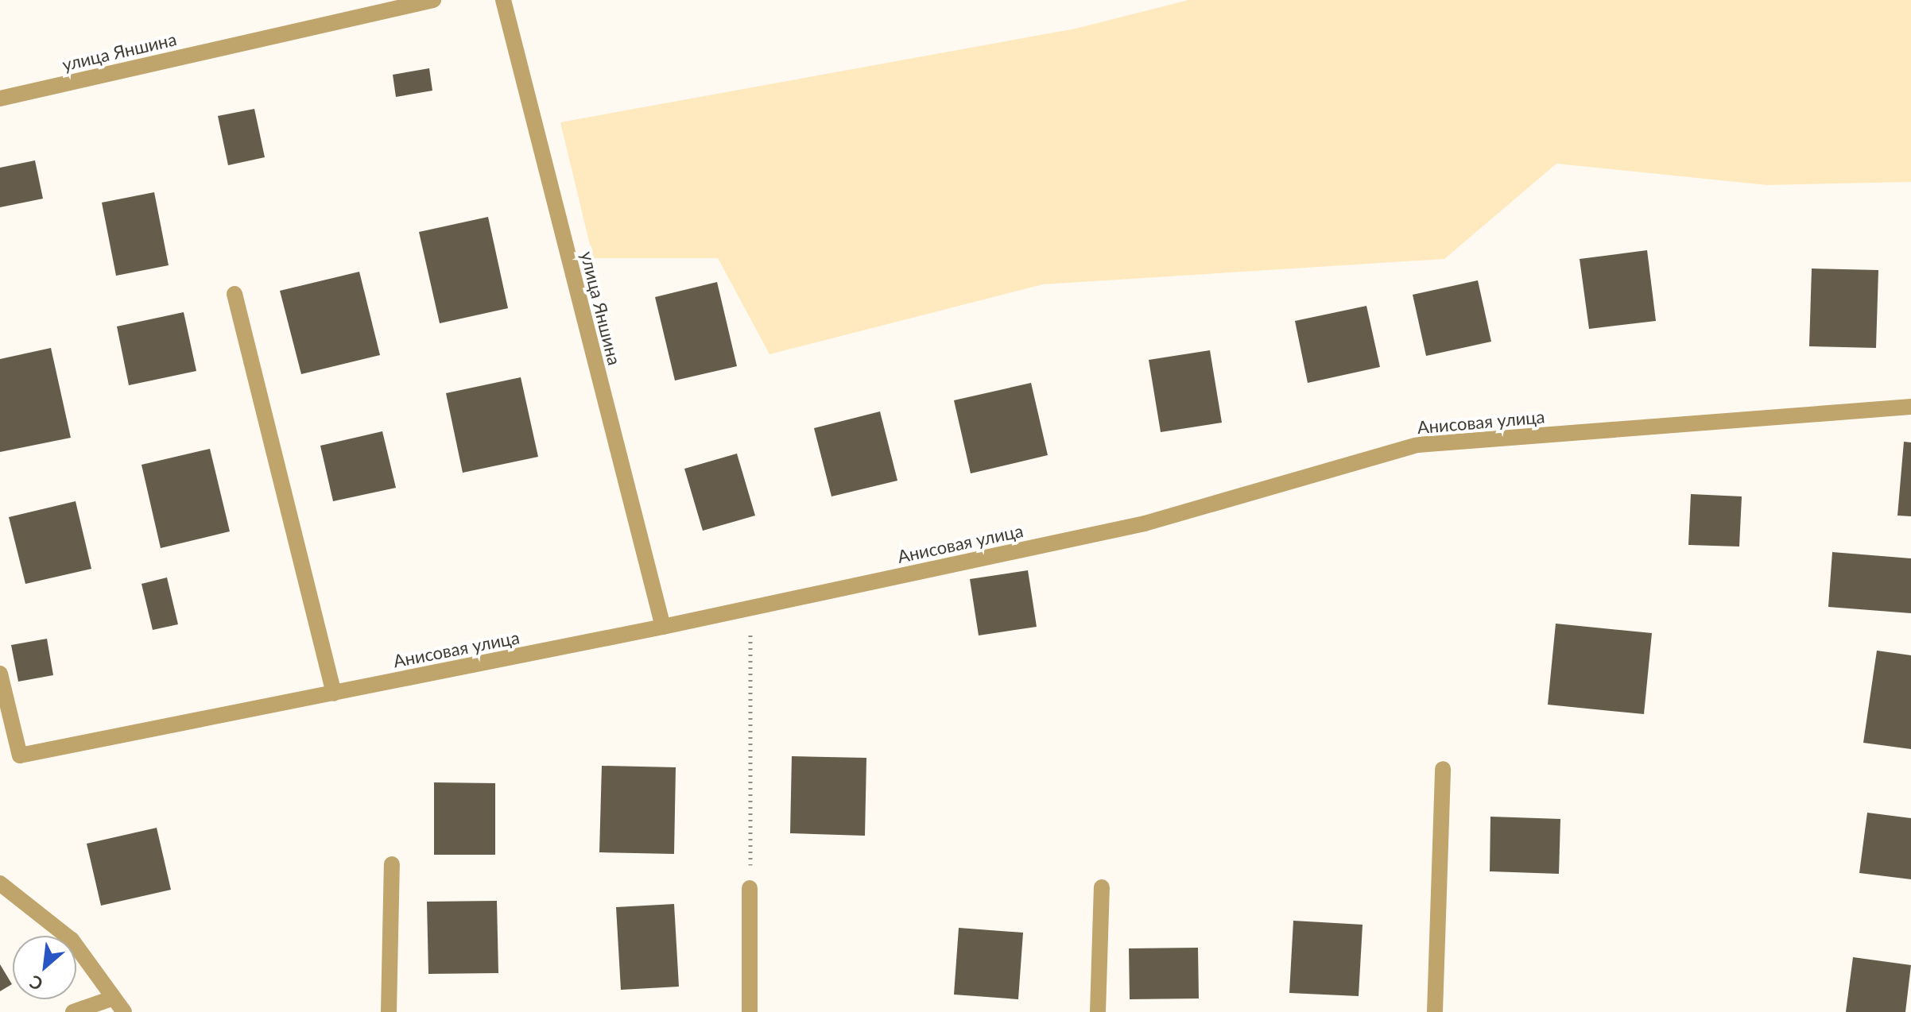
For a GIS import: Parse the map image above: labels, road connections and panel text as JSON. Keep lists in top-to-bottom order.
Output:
{
  "streets": {
    "street": ["улица Яншина", "Анисовая улица"]
  },
  "crossings": [
    ["улица Яншина", "Анисовая улица"]
  ],
  "north": "bottom left"
}
